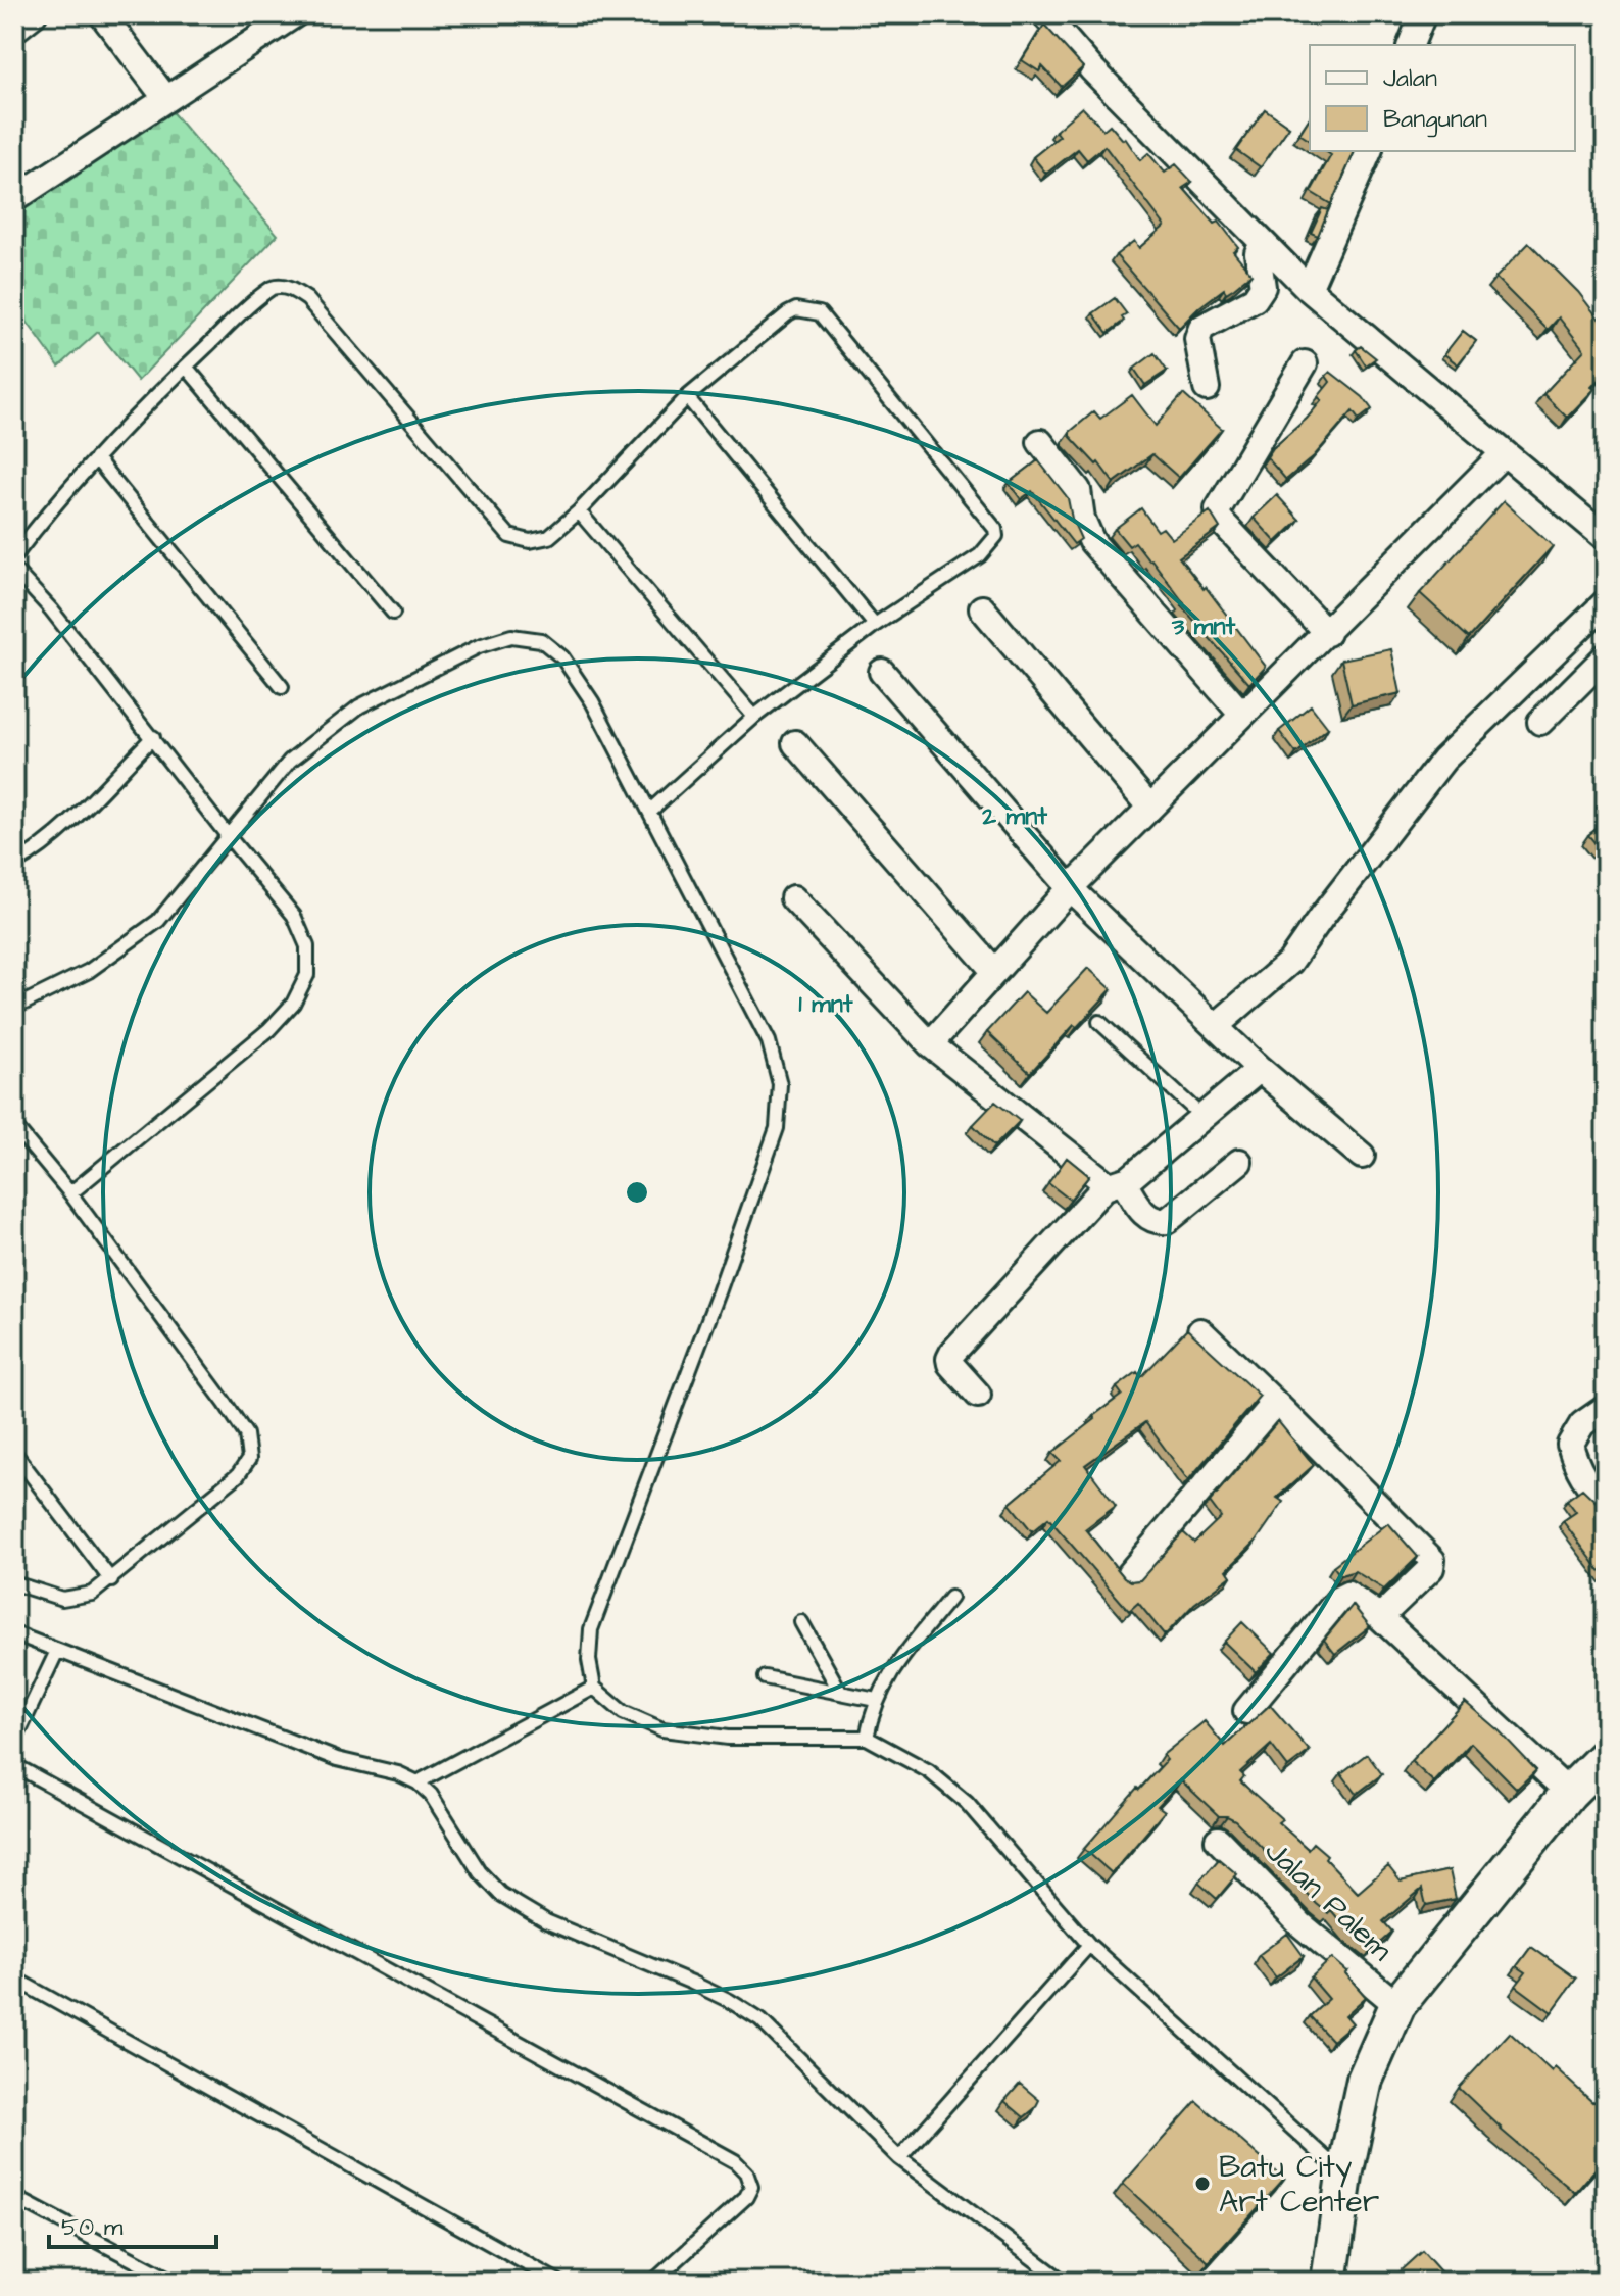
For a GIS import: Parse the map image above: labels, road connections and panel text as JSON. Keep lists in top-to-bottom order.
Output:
{
  "streets": {
    "street": ["Jalan Palem"]
  },
  "places": ["Batu City Art Center"],
  "legend": ["Jalan", "Bangunan"],
  "scale_bar": "50 m",
  "rings": ["3 mnt", "2 mnt", "1 mnt"]
}
